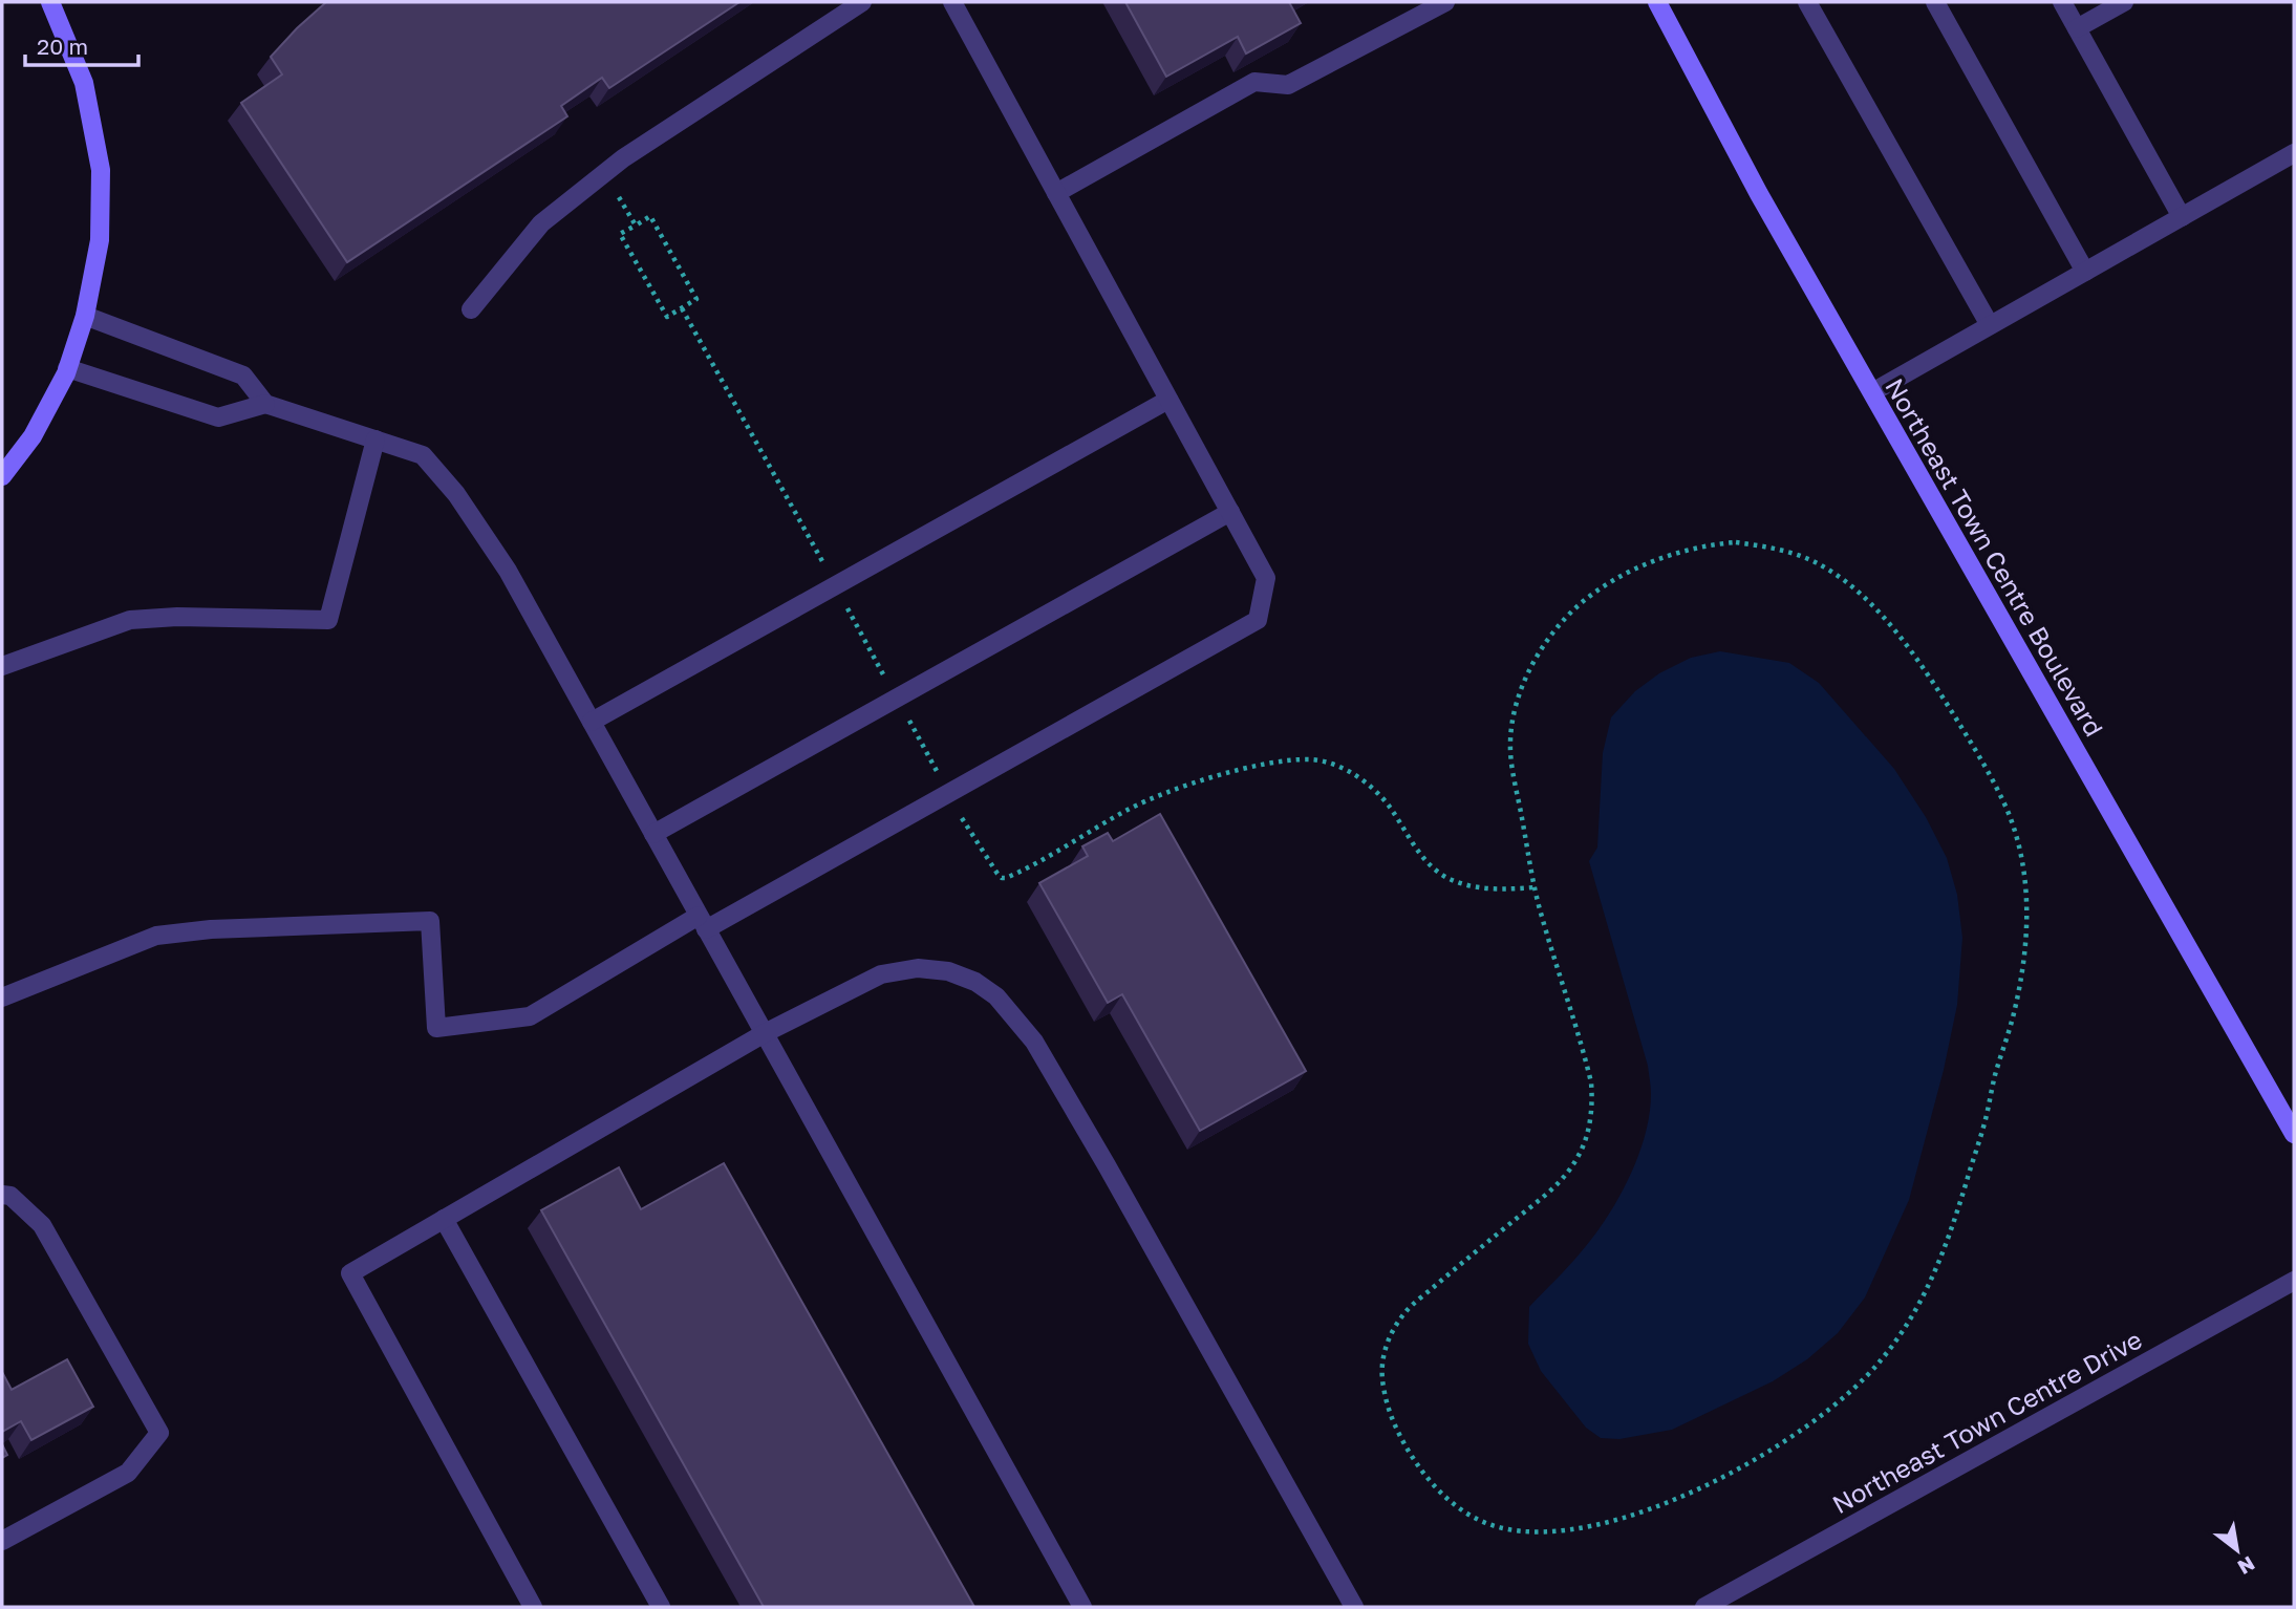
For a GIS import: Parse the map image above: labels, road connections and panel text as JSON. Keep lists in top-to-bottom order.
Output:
{
  "streets": {
    "street": ["Northeast Town Centre Boulevard", "Northeast Town Centre Drive"]
  },
  "scale_bar": "20 m",
  "north": "bottom right"
}
